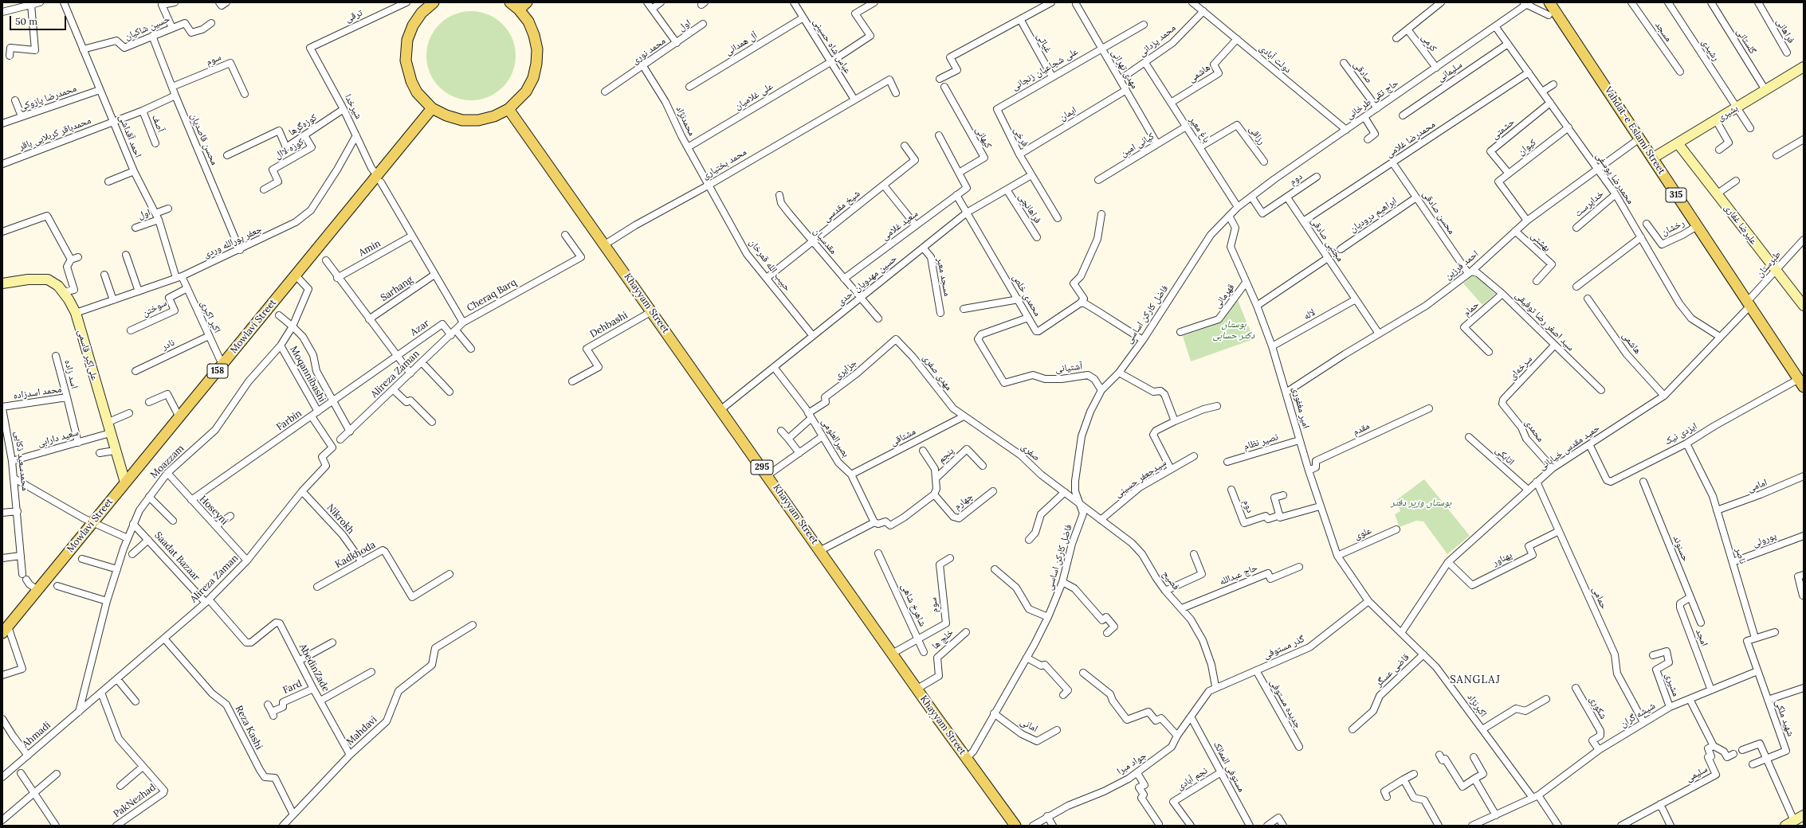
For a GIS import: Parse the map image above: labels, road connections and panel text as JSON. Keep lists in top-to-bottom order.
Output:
{
  "streets": {
    "main road": [
      "Vahdat-e Eslami Street",
      "315",
      "Khayyam Street",
      "Mowlavi Street",
      "158",
      "295"
    ],
    "street": [
      "ترقی",
      "اول",
      "حسین شاکیان",
      "فراهانی",
      "مسجد",
      "محمد یزدانی",
      "گلستانی",
      "غیاثی",
      "کرمی",
      "آل همدانی",
      "عباس شاه حسینی",
      "رشیدی",
      "محمد نوری",
      "دولت آبادی",
      "سوم",
      "علی شجاعیان زنجانی",
      "مهدی تهرانی",
      "سلیمانی",
      "صادقی",
      "هاشمی",
      "علی غلامیان",
      "محمدرضا پازوکی",
      "حاج تقی طرخانی",
      "شیرخدا",
      "بشیری",
      "ایمان",
      "محمدنژاد",
      "آصف",
      "کوزه‌گرها",
      "حشمتی",
      "باغ معیر",
      "محمدباقر کربلایی باقر",
      "رزاقی",
      "احمد آقداشی",
      "فرخی",
      "کیهانی",
      "محسن قاصدیان",
      "محمدرضا غلامی",
      "کیانی امین",
      "کیوان",
      "کوزه لاال",
      "محمد بختیاری",
      "محمدرضا یوسفی",
      "دوم",
      "خداپرست",
      "شیخ مقدسی",
      "فراهانچی",
      "محسن صادقی",
      "ابراهیم درودیان",
      "علیرضا غفاری",
      "سعید غلامی",
      "رخشان",
      "مجتبی صادقی",
      "مقدسیان",
      "جعفر پورالله وردی",
      "بهشتی",
      "Amin",
      "طبرستان",
      "حبیب الله قمرخان",
      "احمد فرزین",
      "مسجد معبر",
      "حسین مهدویان احدی",
      "Sarhang",
      "Cheraq Barq",
      "محمدی خلص",
      "قهرمانی",
      "سوختن",
      "حمام",
      "فاضل کارکن اساسی",
      "لاله",
      "اکبر اکبری",
      "سید اصغر رضا توفیقی",
      "Dehbashi",
      "Azar",
      "نادر",
      "علی‌اکبر قاسمی",
      "آشتیانی",
      "سرخه‌ای",
      "جزایری",
      "مهدی صفری",
      "اسد زاده",
      "Moqannibashi",
      "Alireza Zaman",
      "محمد اسدزاده",
      "امیر مغفوری",
      "Farbin",
      "مقدم",
      "محمدی",
      "ایزدی نیک",
      "مشتاقی",
      "سعید دارابی",
      "بصیرالعلومی",
      "نصیر نظام",
      "حمید مقدس خیابانی",
      "صفری",
      "پنجم",
      "اتابکی",
      "محمدسعید ذکایی",
      "Moazzam",
      "سیدجعفر حسینی",
      "امامی",
      "چهارم",
      "Hoseyni",
      "Nikrokh",
      "علوی",
      "پورولی",
      "حسنوند",
      "Kadkhoda",
      "ناصر",
      "Saadat Bazaar",
      "پهناور",
      "حاج عبدالله",
      "فصیح",
      "حمامی",
      "شاهرخ شاهی",
      "امجد",
      "خلج ها",
      "گذر مستوفی",
      "AbedinZade",
      "قاضی عسگر",
      "مشیری",
      "Fard",
      "جدیده مستوفی",
      "اکبرنژاد",
      "شکوری",
      "شیشه گران",
      "شهید ملکی",
      "امانی",
      "Reza Kashi",
      "Mahdavi",
      "Ahmadi",
      "جواد مبرا",
      "مستوفی الممالک",
      "سلیمی",
      "نجم آبادی",
      "PakNezhad"
    ]
  },
  "crossings": [
    ["ترقی", "شیرخدا"],
    ["اول", "محمد نوری"],
    ["اول", "احمد آقداشی"],
    ["حسین شاکیان", "احمد آقداشی"],
    ["حسین شاکیان", "محسن قاصدیان"],
    ["محمد یزدانی", "دولت آبادی"],
    ["محمد یزدانی", "مهدی تهرانی"],
    ["محمد یزدانی", "باغ معیر"],
    ["گلستانی", "بشیری"],
    ["غیاثی", "علی شجاعیان زنجانی"],
    ["کرمی", "حاج تقی طرخانی"],
    ["آل همدانی", "عباس شاه حسینی"],
    ["عباس شاه حسینی", "علی غلامیان"],
    ["عباس شاه حسینی", "محمد بختیاری"],
    ["رشیدی", "بشیری"],
    ["محمد نوری", "محمدنژاد"],
    ["دولت آبادی", "هاشمی"],
    ["دولت آبادی", "حاج تقی طرخانی"],
    ["سوم", "محسن قاصدیان"],
    ["سوم", "شاهرخ شاهی"],
    ["علی شجاعیان زنجانی", "مهدی تهرانی"],
    ["علی شجاعیان زنجانی", "فرخی"],
    ["مهدی تهرانی", "ایمان"],
    ["مهدی تهرانی", "کیانی امین"],
    ["سلیمانی", "محمدرضا یوسفی"],
    ["صادقی", "حاج تقی طرخانی"],
    ["هاشمی", "باغ معیر"],
    ["هاشمی", "حمید مقدس خیابانی"],
    ["علی غلامیان", "محمدنژاد"],
    ["محمدرضا پازوکی", "احمد آقداشی"],
    ["حاج تقی طرخانی", "باغ معیر"],
    ["حاج تقی طرخانی", "محمدرضا یوسفی"],
    ["حاج تقی طرخانی", "فاضل کارکن اساسی"],
    ["حاج تقی طرخانی", "امیر مغفوری"],
    ["شیرخدا", "کوزه‌گرها"],
    ["شیرخدا", "جعفر پورالله وردی"],
    ["شیرخدا", "Cheraq Barq"],
    ["شیرخدا", "Mowlavi Street"],
    ["بشیری", "Vahdat-e Eslami Street"],
    ["بشیری", "علیرضا غفاری"],
    ["ایمان", "فرخی"],
    ["محمدنژاد", "محمد بختیاری"],
    ["محمدنژاد", "حبیب الله قمرخان"],
    ["آصف", "محمدباقر کربلایی باقر"],
    ["کوزه‌گرها", "کوزه لاال"],
    ["حشمتی", "کیوان"],
    ["حشمتی", "محمدرضا یوسفی"],
    ["باغ معیر", "رزاقی"],
    ["باغ معیر", "کیانی امین"],
    ["Vahdat-e Eslami Street", "رخشان"],
    ["Vahdat-e Eslami Street", "طبرستان"],
    ["Vahdat-e Eslami Street", "احمد فرزین"],
    ["Vahdat-e Eslami Street", "ایزدی نیک"],
    ["Vahdat-e Eslami Street", "حمید مقدس خیابانی"],
    ["محمدباقر کربلایی باقر", "احمد آقداشی"],
    ["محمدباقر کربلایی باقر", "محسن قاصدیان"],
    ["احمد آقداشی", "جعفر پورالله وردی"],
    ["احمد آقداشی", "اکبر اکبری"],
    ["فرخی", "حسین مهدویان احدی"],
    ["کیهانی", "سعید غلامی"],
    ["محسن قاصدیان", "جعفر پورالله وردی"],
    ["محمدرضا غلامی", "محمدرضا یوسفی"],
    ["محمدرضا غلامی", "محسن صادقی"],
    ["محمدرضا غلامی", "مجتبی صادقی"],
    ["کیوان", "محمدرضا یوسفی"],
    ["کیوان", "احمد فرزین"],
    ["محمد بختیاری", "حبیب الله قمرخان"],
    ["محمد بختیاری", "Khayyam Street"],
    ["محمدرضا یوسفی", "خداپرست"],
    ["محمدرضا یوسفی", "احمد فرزین"],
    ["محمدرضا یوسفی", "حمید مقدس خیابانی"],
    ["دوم", "مجتبی صادقی"],
    ["شیخ مقدسی", "مقدسیان"],
    ["شیخ مقدسی", "حبیب الله قمرخان"],
    ["فراهانچی", "حسین مهدویان احدی"],
    ["محسن صادقی", "ابراهیم درودیان"],
    ["محسن صادقی", "احمد فرزین"],
    ["محسن صادقی", "سید اصغر رضا توفیقی"],
    ["علیرضا غفاری", "طبرستان"],
    ["سعید غلامی", "مقدسیان"],
    ["سعید غلامی", "محمدی خلص"],
    ["مجتبی صادقی", "احمد فرزین"],
    ["مجتبی صادقی", "لاله"],
    ["مقدسیان", "حسین مهدویان احدی"],
    ["جعفر پورالله وردی", "اکبر اکبری"],
    ["جعفر پورالله وردی", "علی‌اکبر قاسمی"],
    ["بهشتی", "احمد فرزین"],
    ["Amin", "Cheraq Barq"],
    ["طبرستان", "حمید مقدس خیابانی"],
    ["حبیب الله قمرخان", "حسین مهدویان احدی"],
    ["احمد فرزین", "سید اصغر رضا توفیقی"],
    ["احمد فرزین", "امیر مغفوری"],
    ["مسجد معبر", "حسین مهدویان احدی"],
    ["حسین مهدویان احدی", "محمدی خلص"],
    ["حسین مهدویان احدی", "Khayyam Street"],
    ["حسین مهدویان احدی", "بصیرالعلومی"],
    ["Sarhang", "Cheraq Barq"],
    ["Cheraq Barq", "Mowlavi Street"],
    ["Cheraq Barq", "Alireza Zaman"],
    ["محمدی خلص", "آشتیانی"],
    ["قهرمانی", "امیر مغفوری"],
    ["Khayyam Street", "فاضل کارکن اساسی"],
    ["Khayyam Street", "Dehbashi"],
    ["Khayyam Street", "شاهرخ شاهی"],
    ["Khayyam Street", "خلج ها"],
    ["سوختن", "اکبر اکبری"],
    ["حمام", "سید اصغر رضا توفیقی"],
    ["فاضل کارکن اساسی", "آشتیانی"],
    ["فاضل کارکن اساسی", "امیر مغفوری"],
    ["فاضل کارکن اساسی", "صفری"],
    ["فاضل کارکن اساسی", "فصیح"],
    ["فاضل کارکن اساسی", "امانی"],
    ["لاله", "امیر مغفوری"],
    ["اکبر اکبری", "Mowlavi Street"],
    ["اکبر اکبری", "نادر"],
    ["سید اصغر رضا توفیقی", "سرخه‌ای"],
    ["Mowlavi Street", "علی‌اکبر قاسمی"],
    ["Mowlavi Street", "Moazzam"],
    ["Azar", "Alireza Zaman"],
    ["Azar", "Farbin"],
    ["علی‌اکبر قاسمی", "سعید دارابی"],
    ["سرخه‌ای", "محمدی"],
    ["جزایری", "مهدی صفری"],
    ["جزایری", "بصیرالعلومی"],
    ["مهدی صفری", "مشتاقی"],
    ["مهدی صفری", "صفری"],
    ["اسد زاده", "محمد اسدزاده"],
    ["Moqannibashi", "Farbin"],
    ["Moqannibashi", "Moazzam"],
    ["Alireza Zaman", "Farbin"],
    ["Alireza Zaman", "Moazzam"],
    ["Alireza Zaman", "Hoseyni"],
    ["Alireza Zaman", "Nikrokh"],
    ["Alireza Zaman", "Saadat Bazaar"],
    ["Alireza Zaman", "Reza Kashi"],
    ["Alireza Zaman", "Ahmadi"],
    ["محمد اسدزاده", "سعید دارابی"],
    ["محمد اسدزاده", "محمدسعید ذکایی"],
    ["امیر مغفوری", "مقدم"],
    ["امیر مغفوری", "نصیر نظام"],
    ["امیر مغفوری", "علوی"],
    ["امیر مغفوری", "گذر مستوفی"],
    ["امیر مغفوری", "اکبرنژاد"],
    ["Farbin", "Hoseyni"],
    ["محمدی", "حمید مقدس خیابانی"],
    ["ایزدی نیک", "حمید مقدس خیابانی"],
    ["ایزدی نیک", "ناصر"],
    ["مشتاقی", "بصیرالعلومی"],
    ["مشتاقی", "صفری"],
    ["سعید دارابی", "محمدسعید ذکایی"],
    ["حمید مقدس خیابانی", "اتابکی"],
    ["حمید مقدس خیابانی", "پهناور"],
    ["حمید مقدس خیابانی", "حمامی"],
    ["حمید مقدس خیابانی", "اکبرنژاد"],
    ["صفری", "فصیح"],
    ["Moazzam", "Hoseyni"],
    ["Moazzam", "Saadat Bazaar"],
    ["Moazzam", "Ahmadi"],
    ["سیدجعفر حسینی", "فصیح"],
    ["امامی", "ناصر"],
    ["Nikrokh", "Kadkhoda"],
    ["پورولی", "ناصر"],
    ["حسنوند", "امجد"],
    ["Saadat Bazaar", "AbedinZade"],
    ["پهناور", "حمامی"],
    ["حاج عبدالله", "فصیح"],
    ["فصیح", "گذر مستوفی"],
    ["فصیح", "جواد مبرا"],
    ["حمامی", "شیشه گران"],
    ["امجد", "شیشه گران"],
    ["گذر مستوفی", "جدیده مستوفی"],
    ["گذر مستوفی", "اکبرنژاد"],
    ["گذر مستوفی", "جواد مبرا"],
    ["AbedinZade", "Fard"],
    ["AbedinZade", "Mahdavi"],
    ["قاضی عسگر", "اکبرنژاد"],
    ["مشیری", "شیشه گران"],
    ["اکبرنژاد", "شیشه گران"],
    ["شکوری", "شیشه گران"],
    ["شیشه گران", "شهید ملکی"],
    ["Reza Kashi", "Mahdavi"],
    ["جواد مبرا", "مستوفی الممالک"],
    ["مستوفی الممالک", "نجم آبادی"]
  ],
  "districts": ["SANGLAJ"],
  "parks": ["بوستان دکتر حسابی", "بوستان وزیر دفتر"],
  "scale_bar": "50 m"
}
